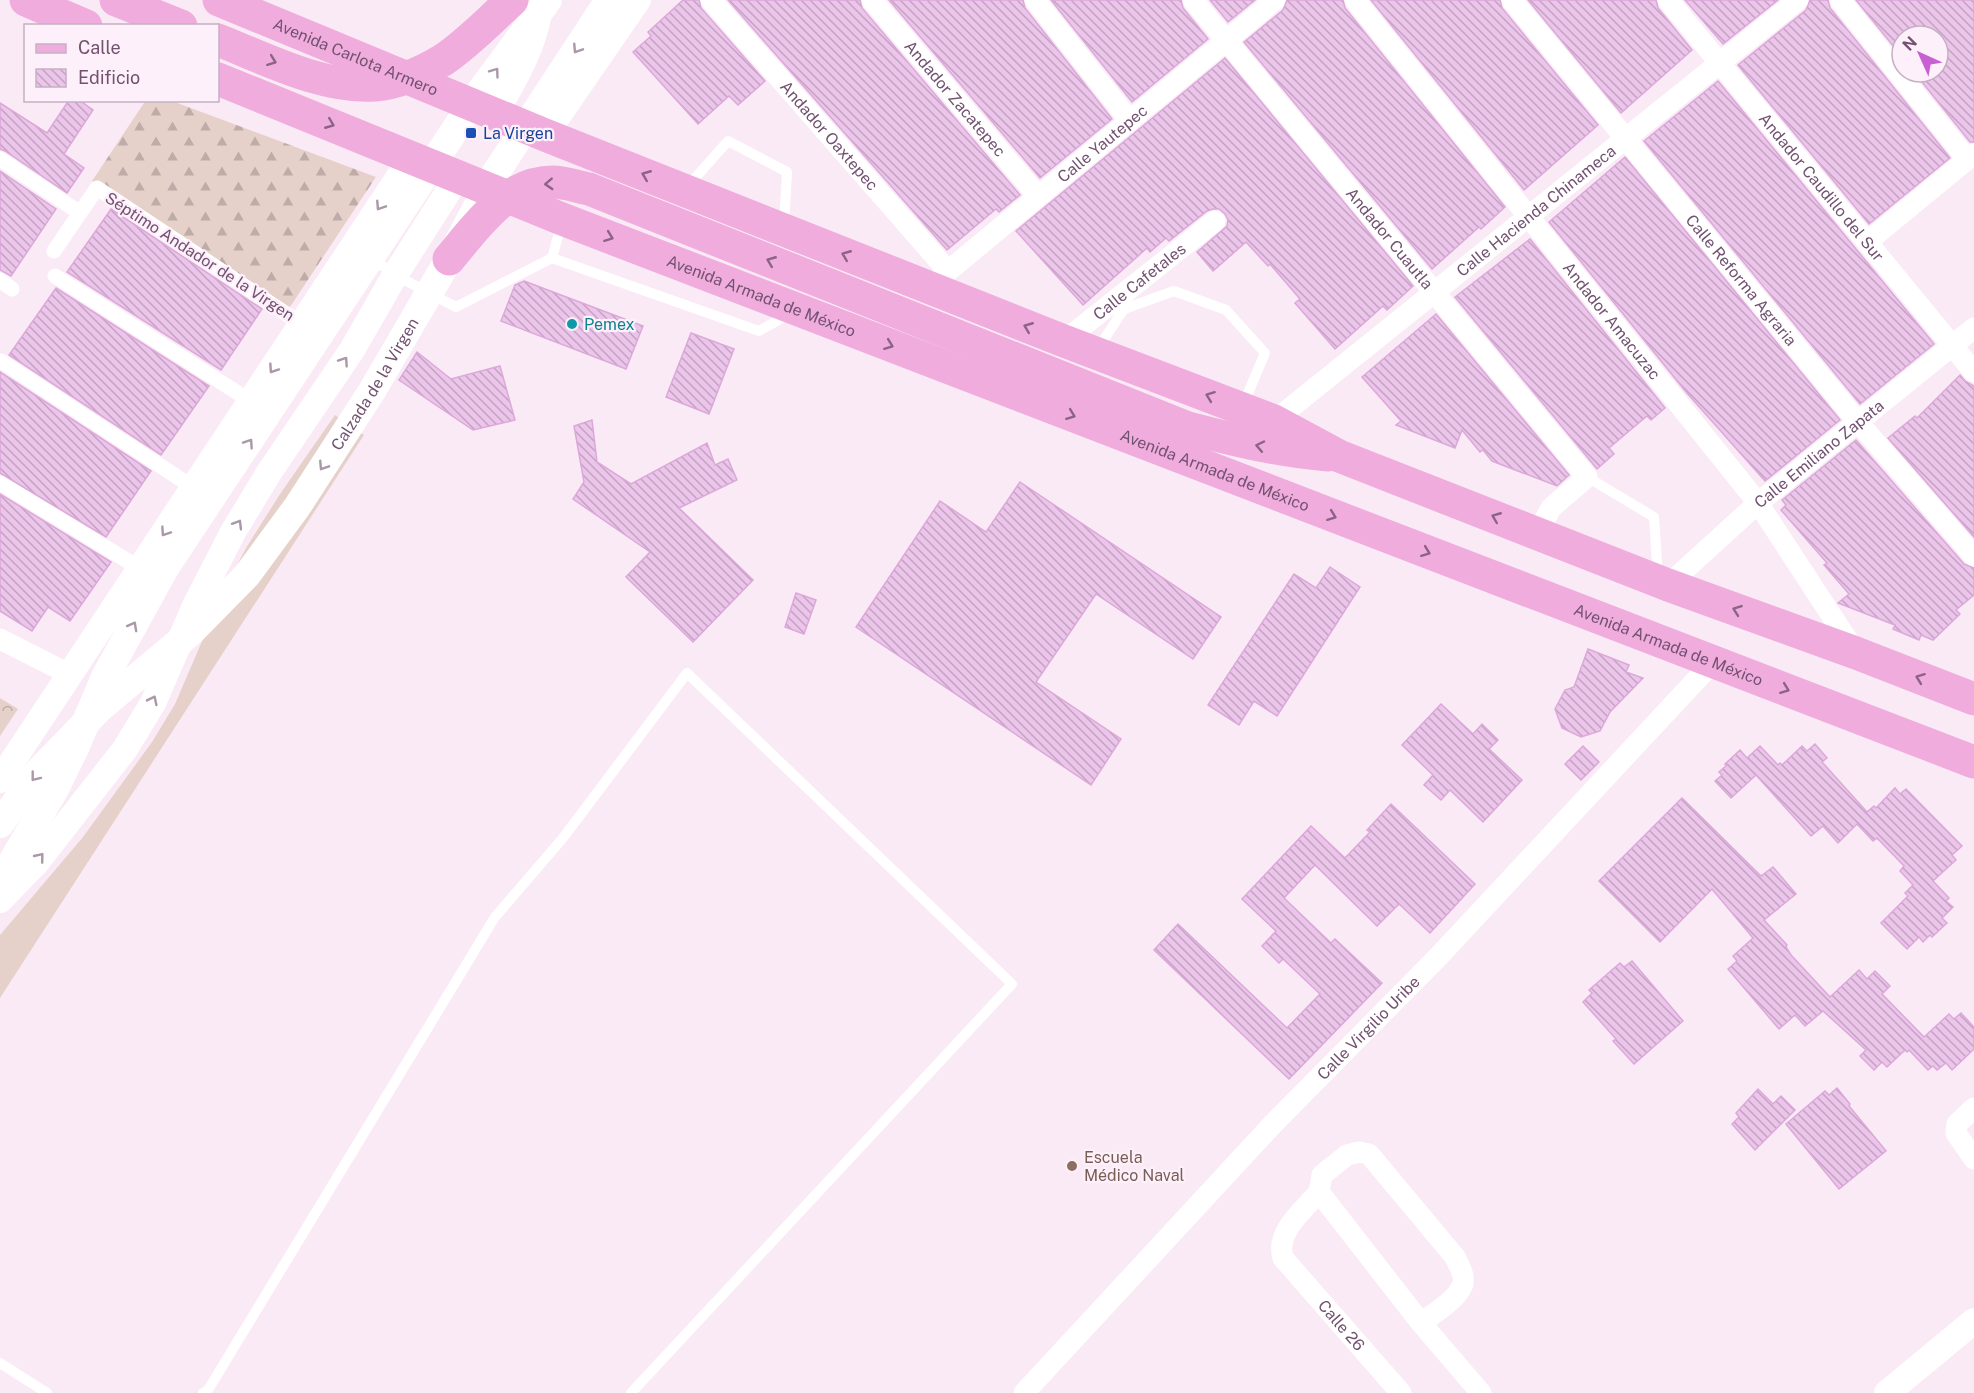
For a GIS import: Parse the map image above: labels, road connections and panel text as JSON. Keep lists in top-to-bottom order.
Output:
{
  "streets": {
    "main road": ["Avenida Carlota Armero", "Avenida Armada de México", "Calzada de la Virgen"],
    "street": [
      "Andador Zacatepec",
      "Andador Oaxtepec",
      "Calle Yautepec",
      "Andador Caudillo del Sur",
      "Calle Hacienda Chinameca",
      "Andador Cuautla",
      "Séptimo Andador de la Virgen",
      "Calle Reforma Agraria",
      "Calle Cafetales",
      "Andador Amacuzac",
      "Calle Emiliano Zapata",
      "Calle Virgilio Uribe",
      "Calle 26"
    ]
  },
  "crossings": [
    ["Andador Zacatepec", "Calle Yautepec"],
    ["Andador Oaxtepec", "Calle Yautepec"],
    ["Calle Yautepec", "Andador Cuautla"],
    ["Andador Caudillo del Sur", "Calle Hacienda Chinameca"],
    ["Andador Caudillo del Sur", "Calle Emiliano Zapata"],
    ["Calle Hacienda Chinameca", "Andador Cuautla"],
    ["Calle Hacienda Chinameca", "Calle Reforma Agraria"],
    ["Calle Hacienda Chinameca", "Andador Amacuzac"],
    ["Andador Cuautla", "Calle Emiliano Zapata"],
    ["Calle Reforma Agraria", "Calle Emiliano Zapata"],
    ["Avenida Armada de México", "Calle Virgilio Uribe"],
    ["Andador Amacuzac", "Calle Emiliano Zapata"]
  ],
  "places": {
    "transit": ["La Virgen"],
    "other": ["Pemex", "Escuela Médico Naval"]
  },
  "legend": ["Calle", "Edificio"],
  "north": "top left"
}
